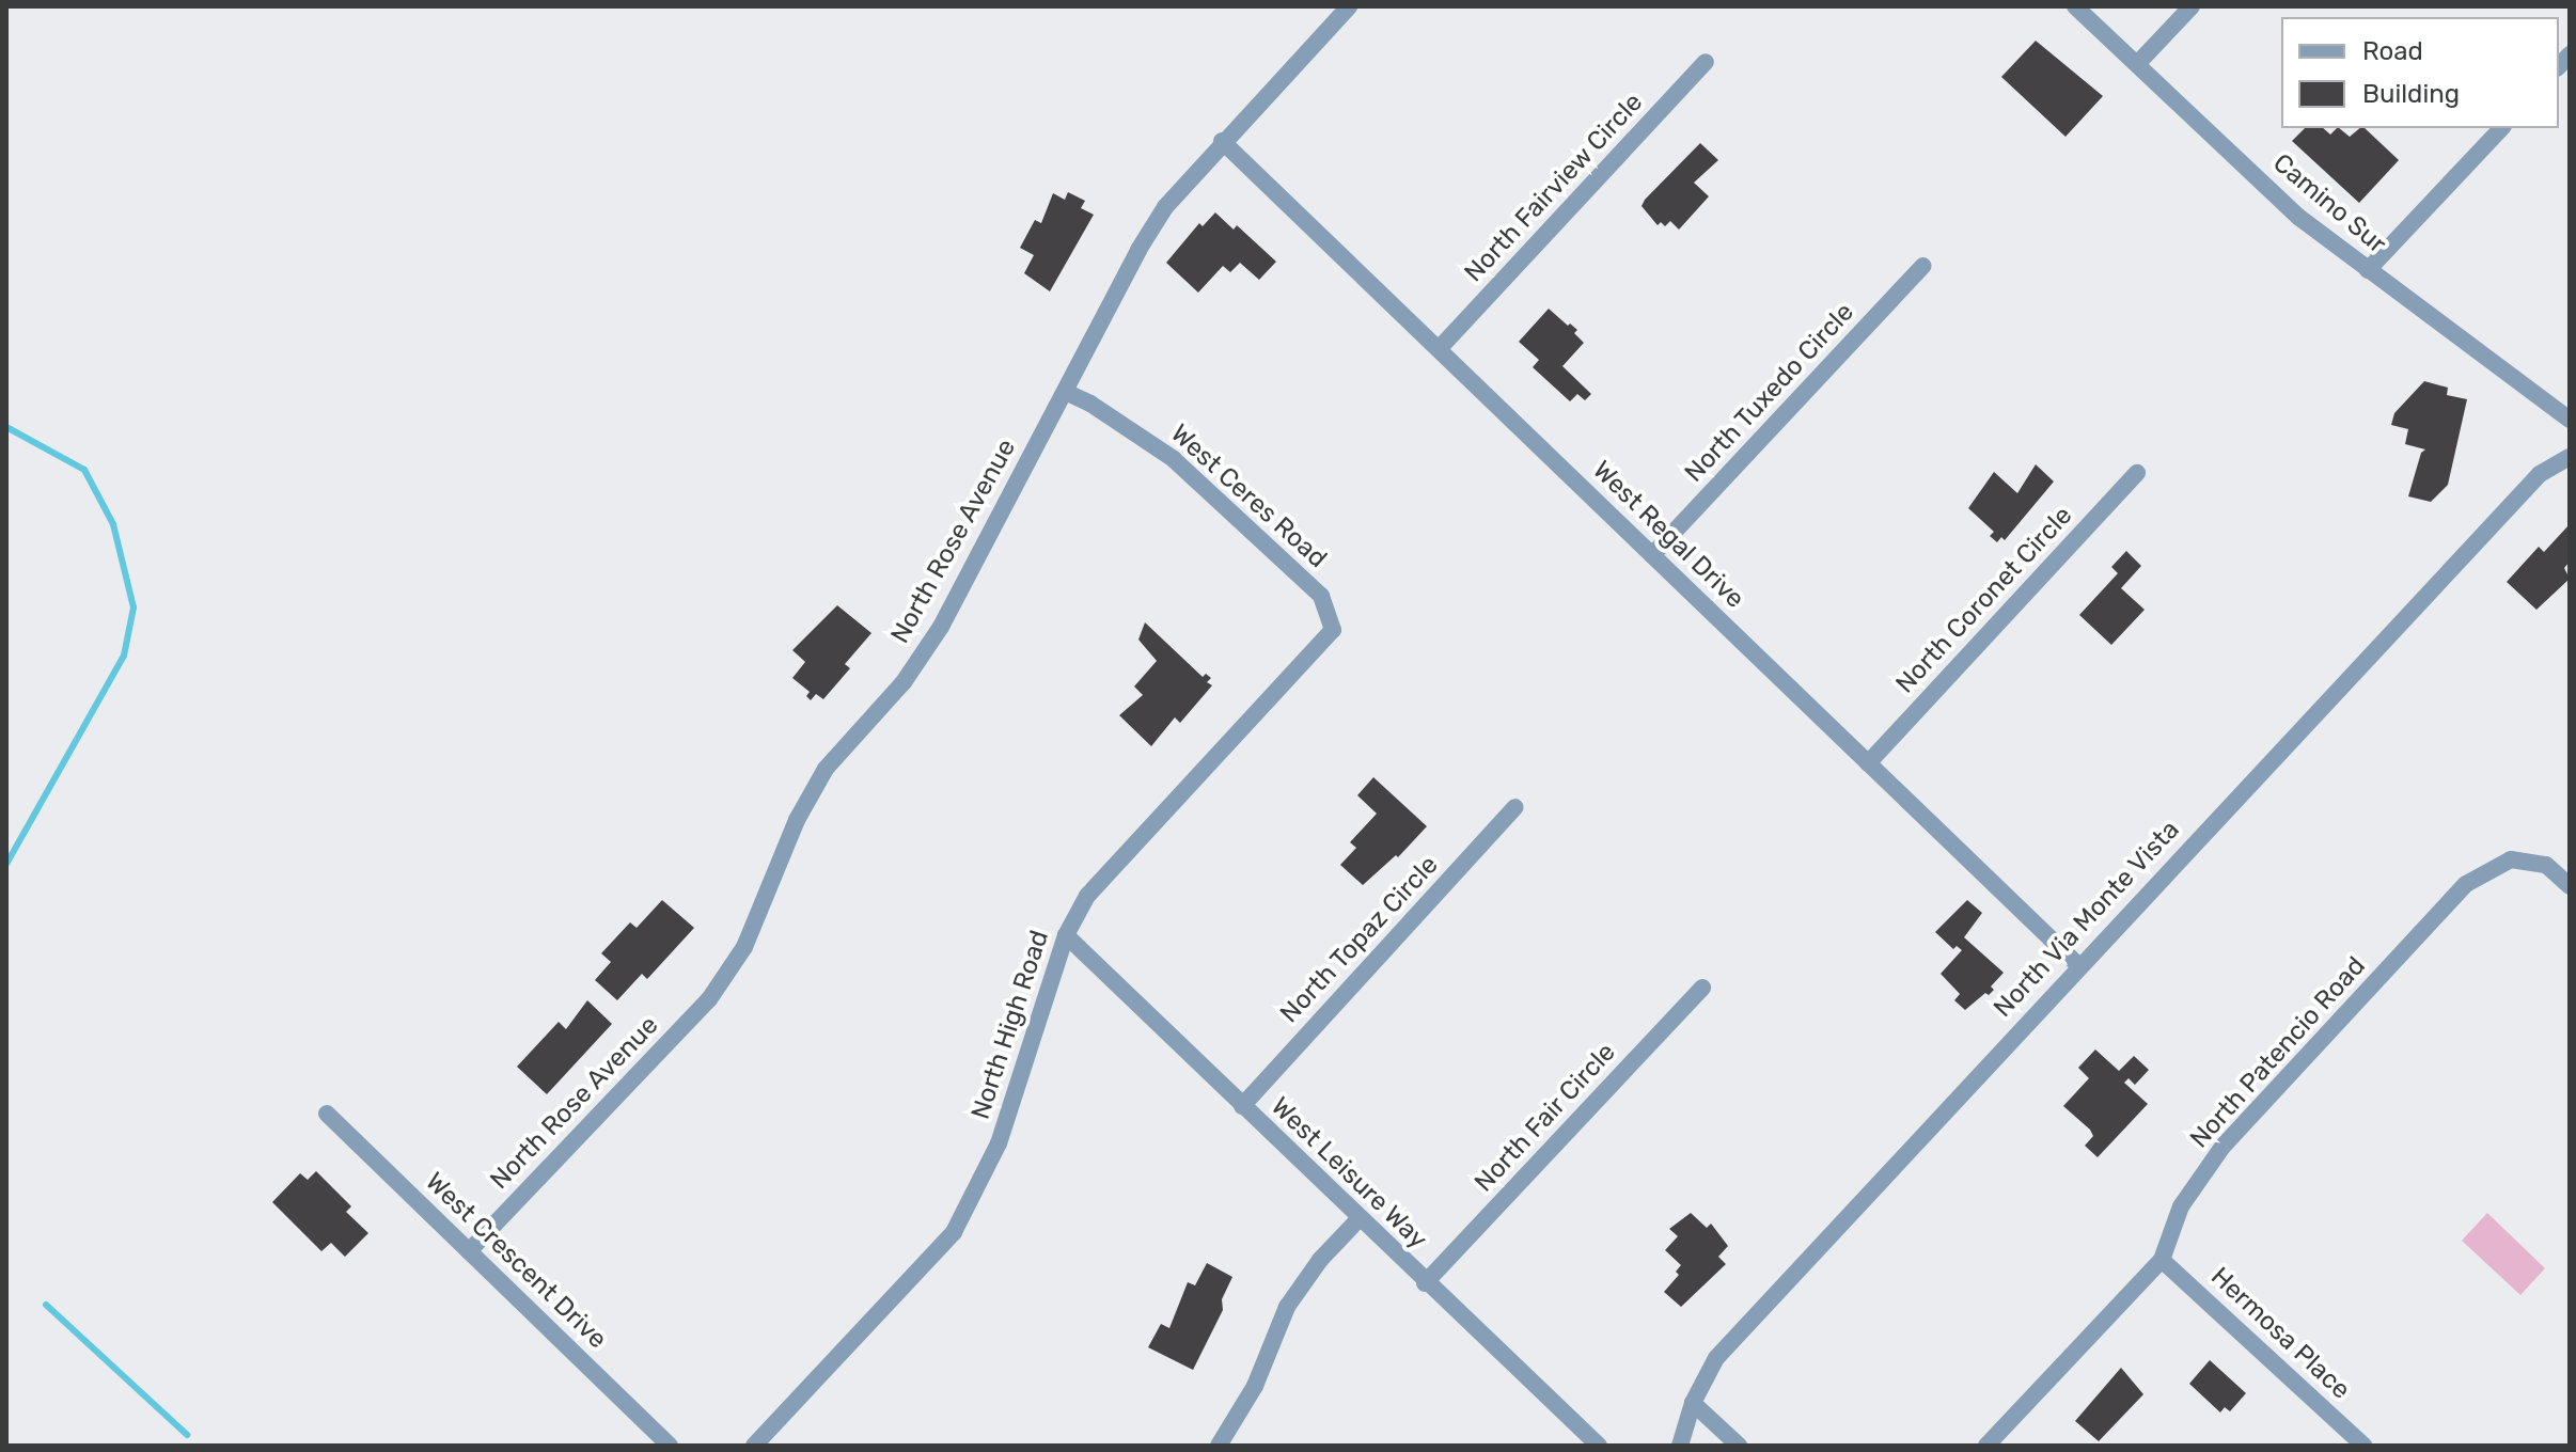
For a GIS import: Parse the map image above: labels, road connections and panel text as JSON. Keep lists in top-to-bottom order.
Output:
{
  "streets": {
    "street": [
      "North Fairview Circle",
      "Camino Sur",
      "North Tuxedo Circle",
      "West Ceres Road",
      "West Regal Drive",
      "North Rose Avenue",
      "North Coronet Circle",
      "North Via Monte Vista",
      "North Topaz Circle",
      "North High Road",
      "North Patencio Road",
      "North Fair Circle",
      "West Leisure Way",
      "West Crescent Drive",
      "Hermosa Place"
    ]
  },
  "crossings": [
    ["North Fairview Circle", "West Regal Drive"],
    ["North Tuxedo Circle", "West Regal Drive"],
    ["West Ceres Road", "North Rose Avenue"],
    ["West Ceres Road", "North High Road"],
    ["West Regal Drive", "North Rose Avenue"],
    ["West Regal Drive", "North Coronet Circle"],
    ["West Regal Drive", "North Via Monte Vista"],
    ["North Rose Avenue", "West Crescent Drive"],
    ["North Topaz Circle", "West Leisure Way"],
    ["North High Road", "West Leisure Way"],
    ["North Patencio Road", "Hermosa Place"],
    ["North Fair Circle", "West Leisure Way"]
  ],
  "legend": ["Road", "Building"]
}
